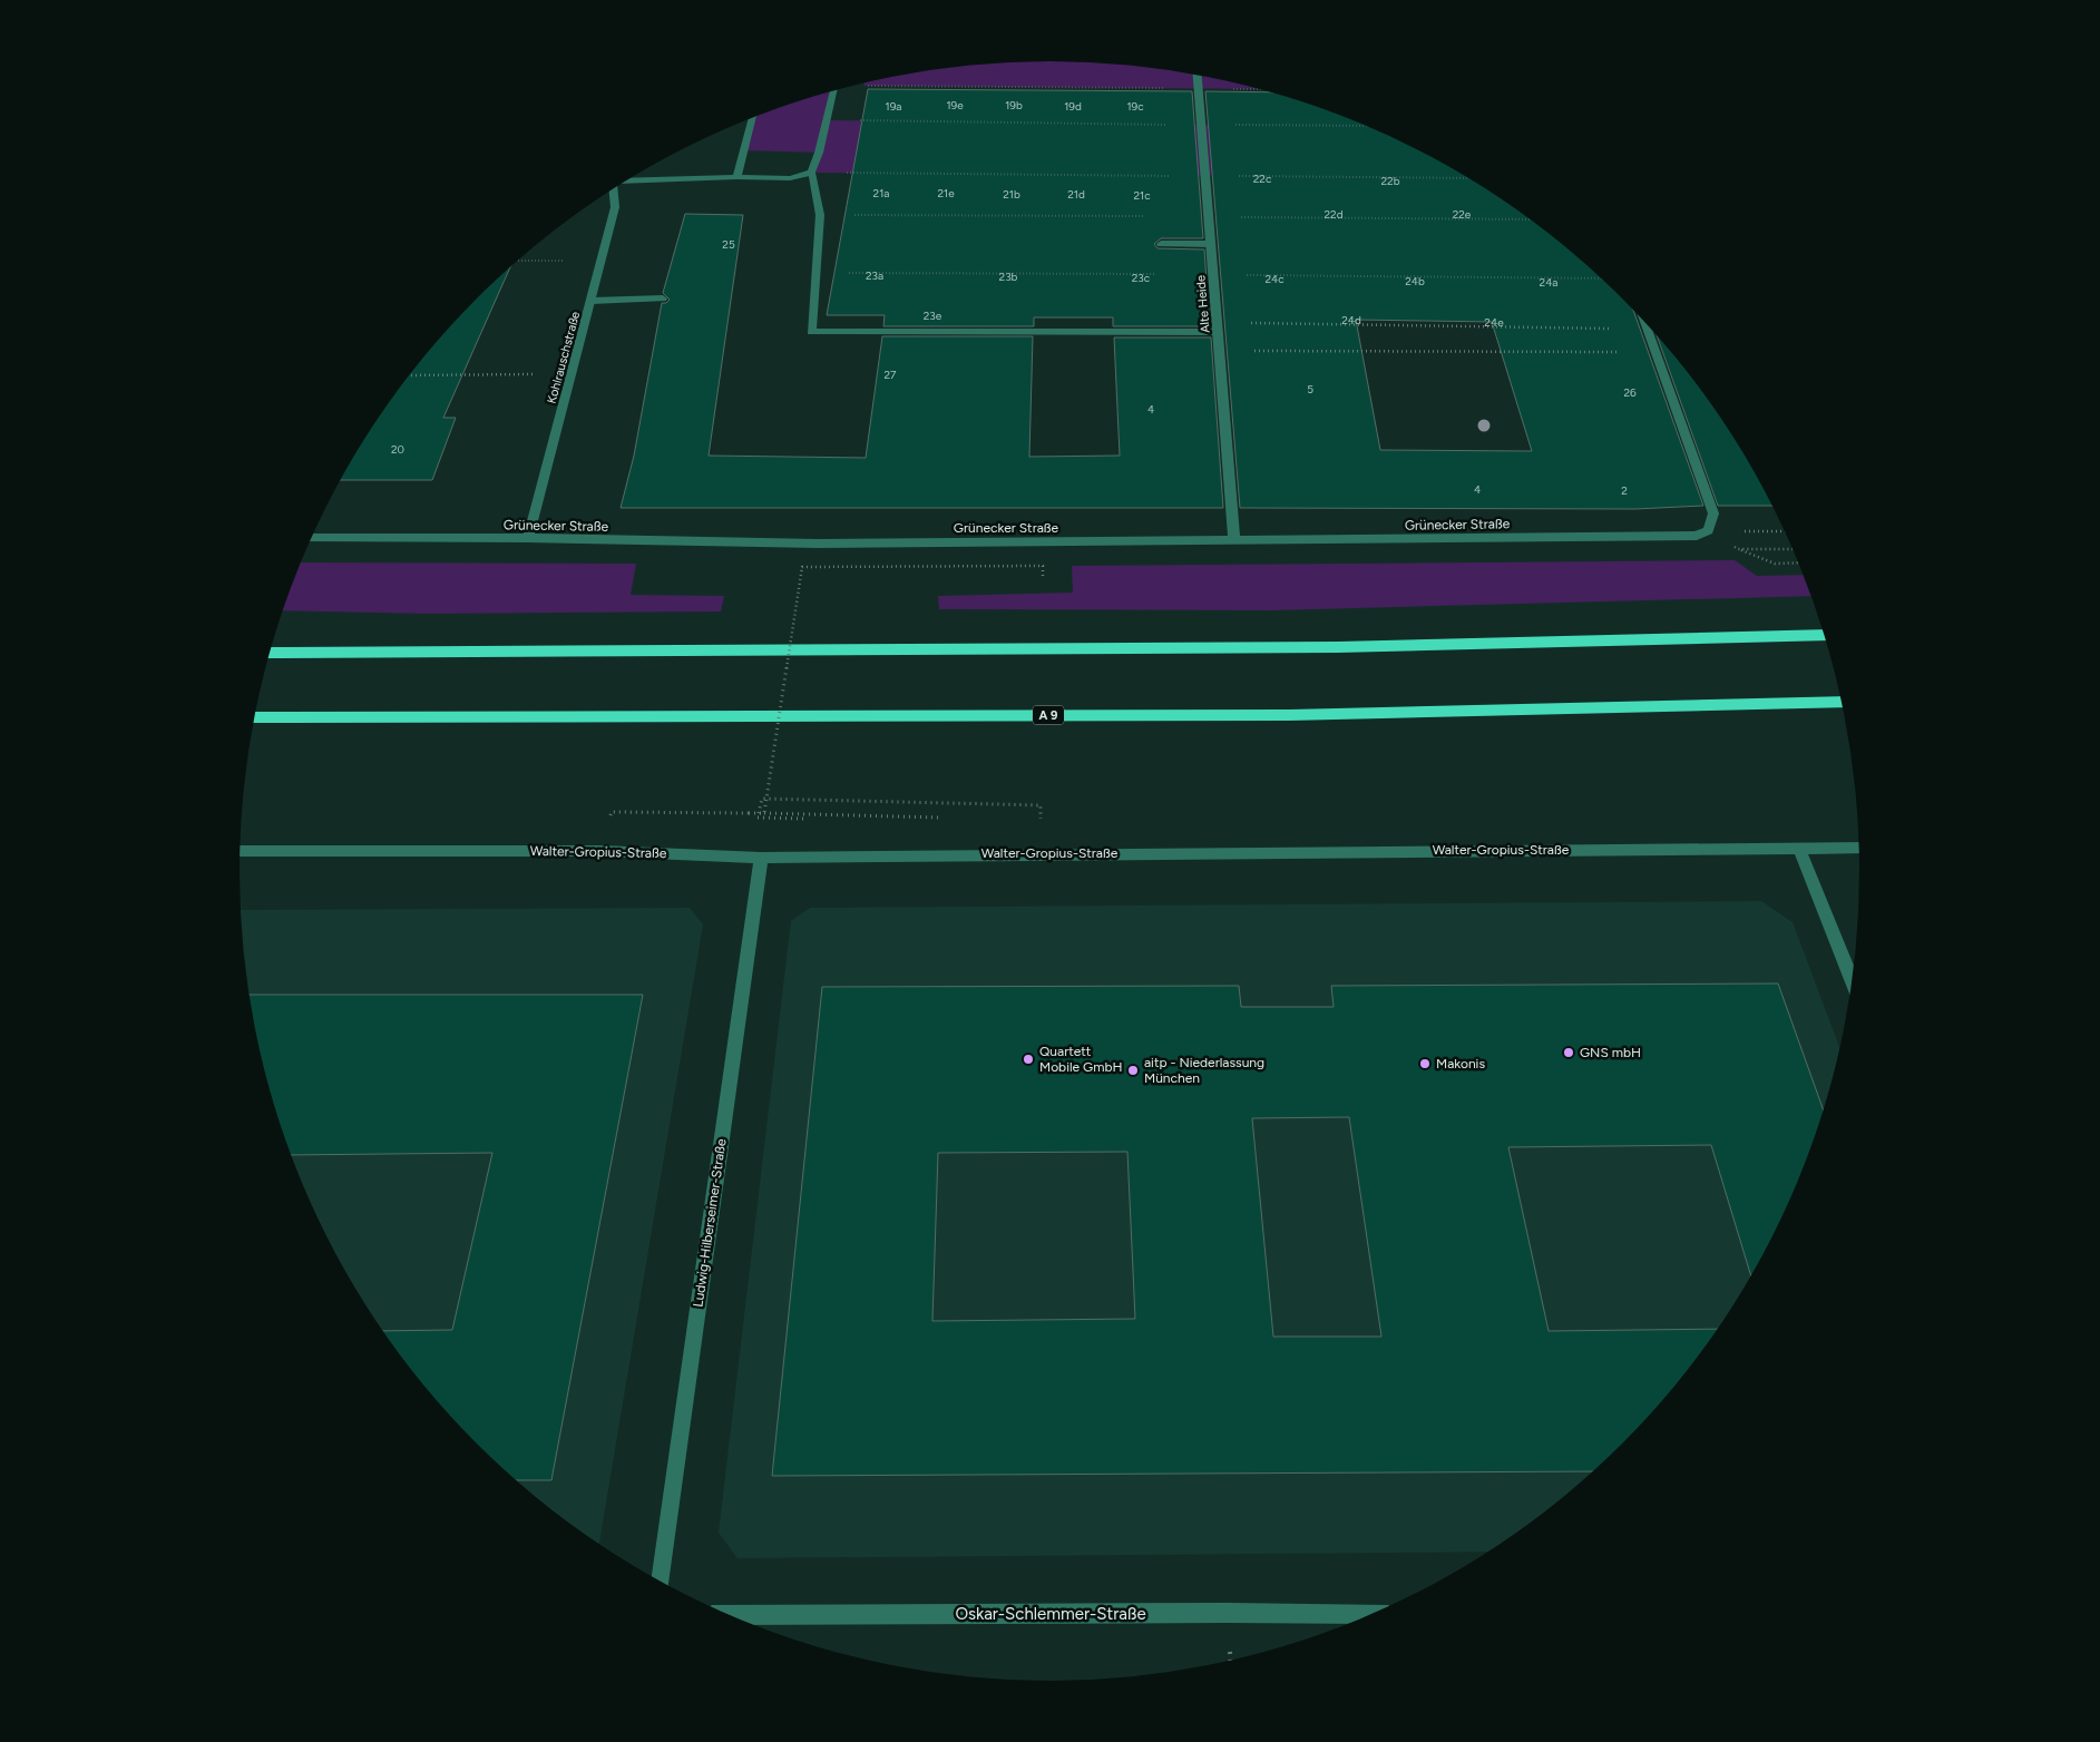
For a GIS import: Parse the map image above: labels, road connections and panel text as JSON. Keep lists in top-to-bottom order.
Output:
{
  "streets": {
    "highway": ["A 9"],
    "street": [
      "Alte Heide",
      "Kohlrauschstraße",
      "Grünecker Straße",
      "Walter-Gropius-Straße",
      "Ludwig-Hilberseimer-Straße",
      "Oskar-Schlemmer-Straße"
    ]
  },
  "crossings": [
    ["Alte Heide", "Grünecker Straße"],
    ["Kohlrauschstraße", "Grünecker Straße"],
    ["Walter-Gropius-Straße", "Ludwig-Hilberseimer-Straße"]
  ],
  "places": [
    "GNS mbH",
    "Quartett Mobile GmbH",
    "Makonis",
    "aitp - Niederlassung München"
  ],
  "house_numbers": [
    "19e",
    "19b",
    "19a",
    "19d",
    "19c",
    "22c",
    "22b",
    "21a",
    "21e",
    "21b",
    "21d",
    "21c",
    "22d",
    "22e",
    "25",
    "23a",
    "23b",
    "23c",
    "24c",
    "24b",
    "24a",
    "23e",
    "24d",
    "24e",
    "27",
    "5",
    "26",
    "4",
    "20",
    "4",
    "2"
  ]
}
